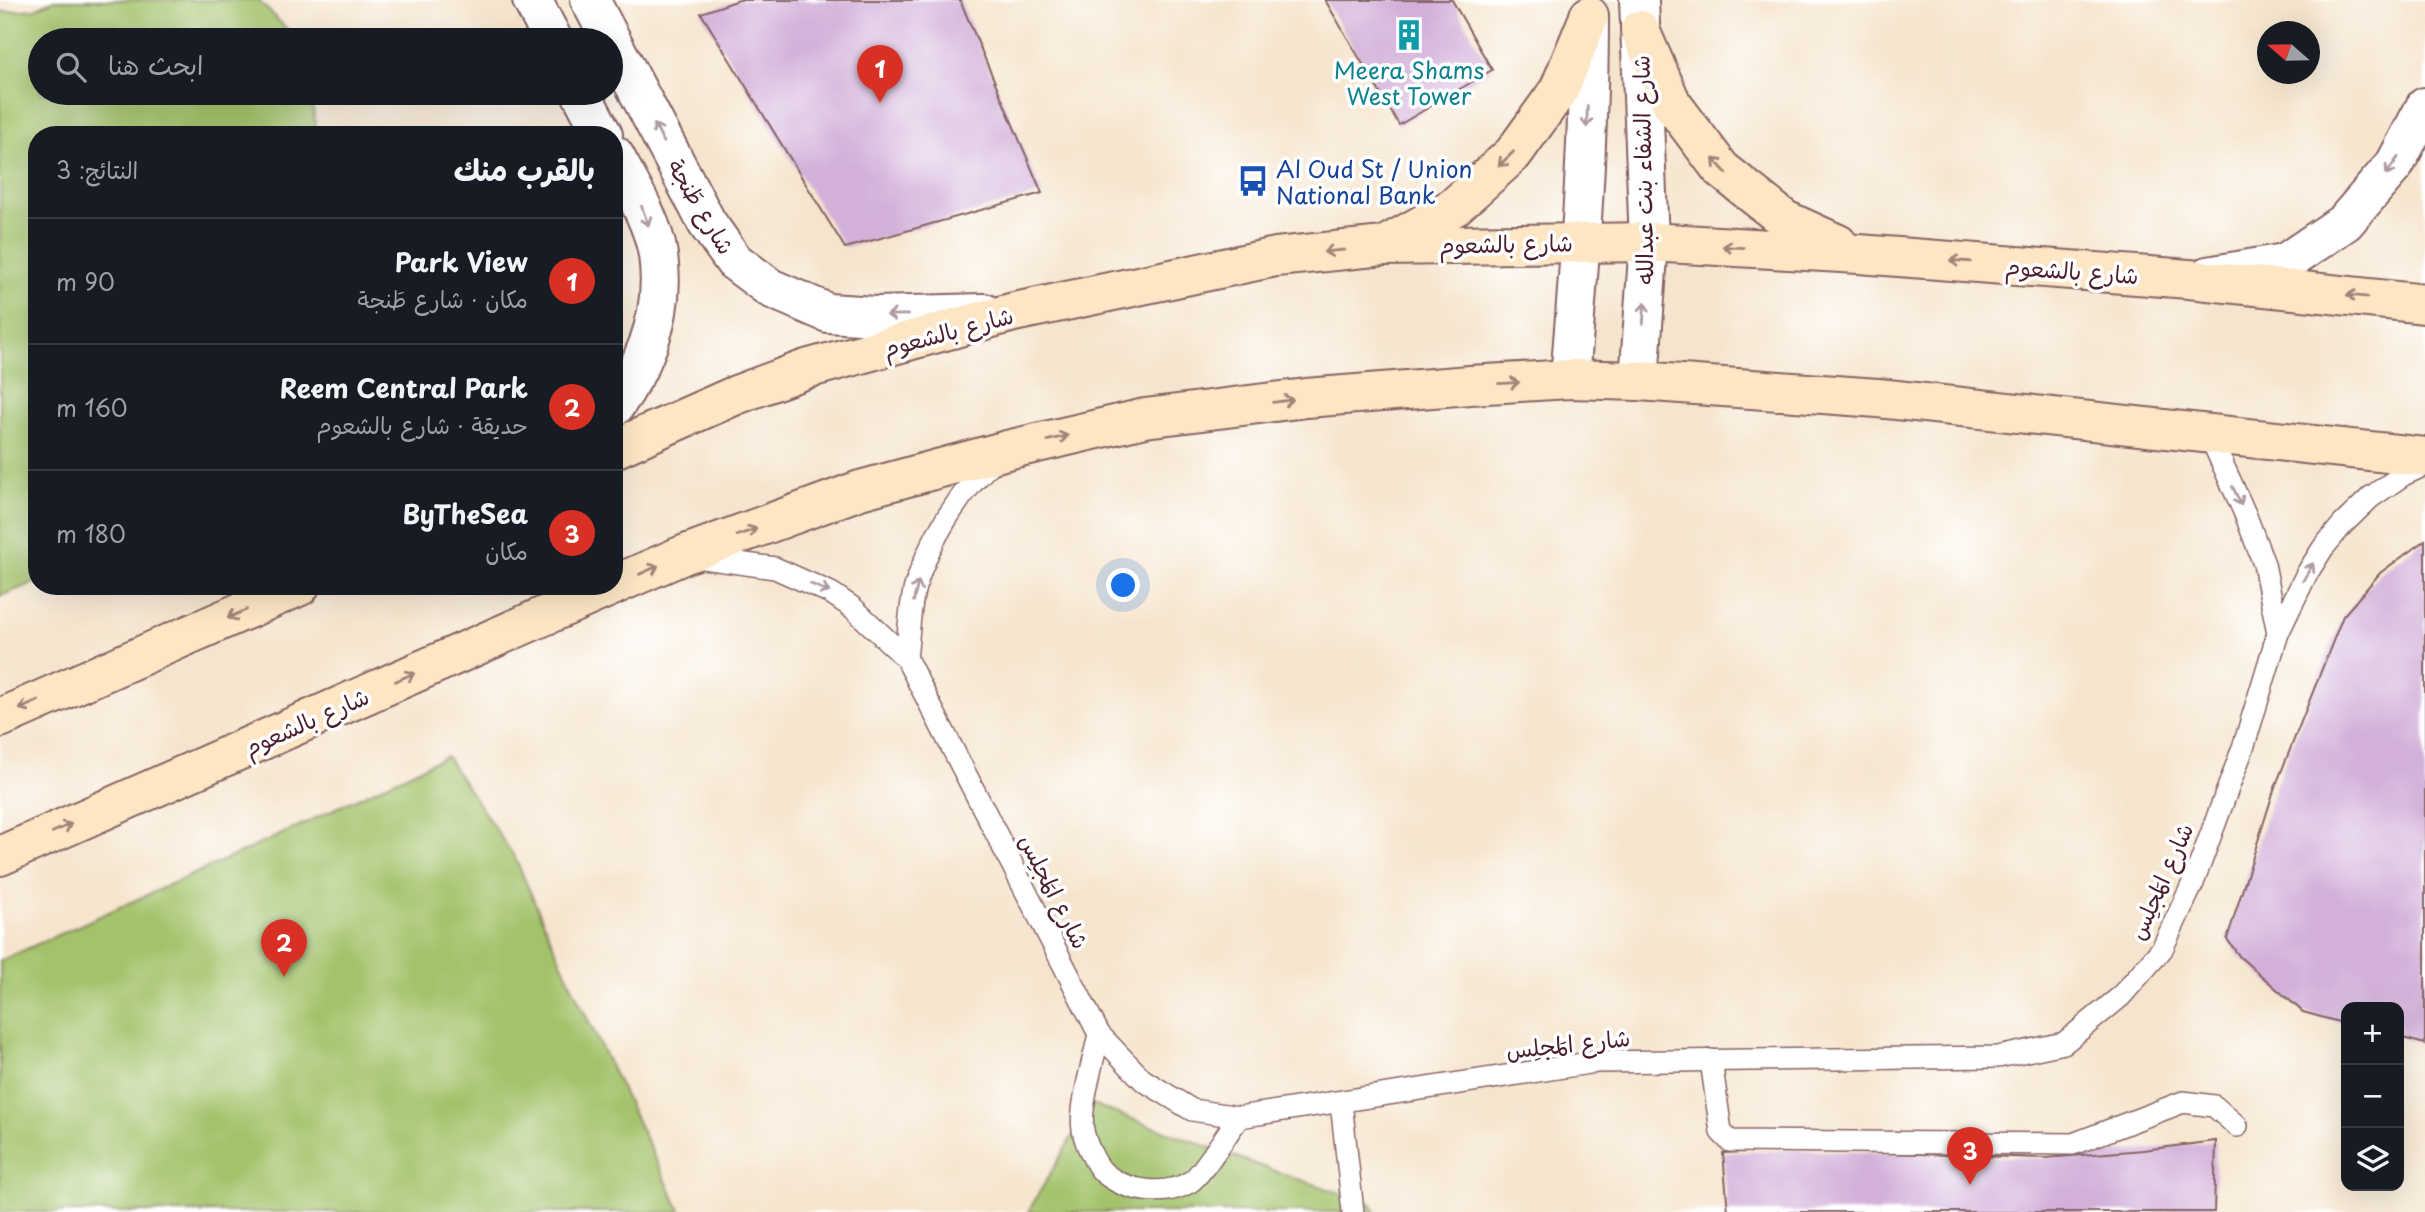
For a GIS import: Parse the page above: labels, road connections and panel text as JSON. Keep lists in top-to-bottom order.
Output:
{
  "streets": {
    "main road": ["شارع بالشعوم"],
    "street": ["شارع الشفاء بنت عبدالله", "شارع طَنجة"],
    "lane": ["شارع المَجلِس"]
  },
  "crossings": [
    ["شارع الشفاء بنت عبدالله", "شارع بالشعوم"],
    ["شارع طَنجة", "شارع بالشعوم"],
    ["شارع بالشعوم", "شارع المَجلِس"]
  ],
  "one_way": ["شارع طَنجة"],
  "places": {
    "building": ["Meera Shams West Tower"],
    "bus stop": ["Al Oud St / Union National Bank"]
  },
  "north": "left",
  "page": {
    "search": "ابحث هنا",
    "pins": ["1", "2", "3"],
    "heading": ["بالقرب منك", "النتائج: 3"],
    "list": [
      {
        "mark": "1",
        "name": "Park View",
        "note": "مكان · شارع طَنجة",
        "value": "90 m"
      },
      {
        "mark": "2",
        "name": "Reem Central Park",
        "note": "حديقة · شارع بالشعوم",
        "value": "160 m"
      },
      {
        "mark": "3",
        "name": "ByTheSea",
        "note": "مكان",
        "value": "180 m"
      }
    ],
    "map_buttons": ["+", "−"]
  }
}
